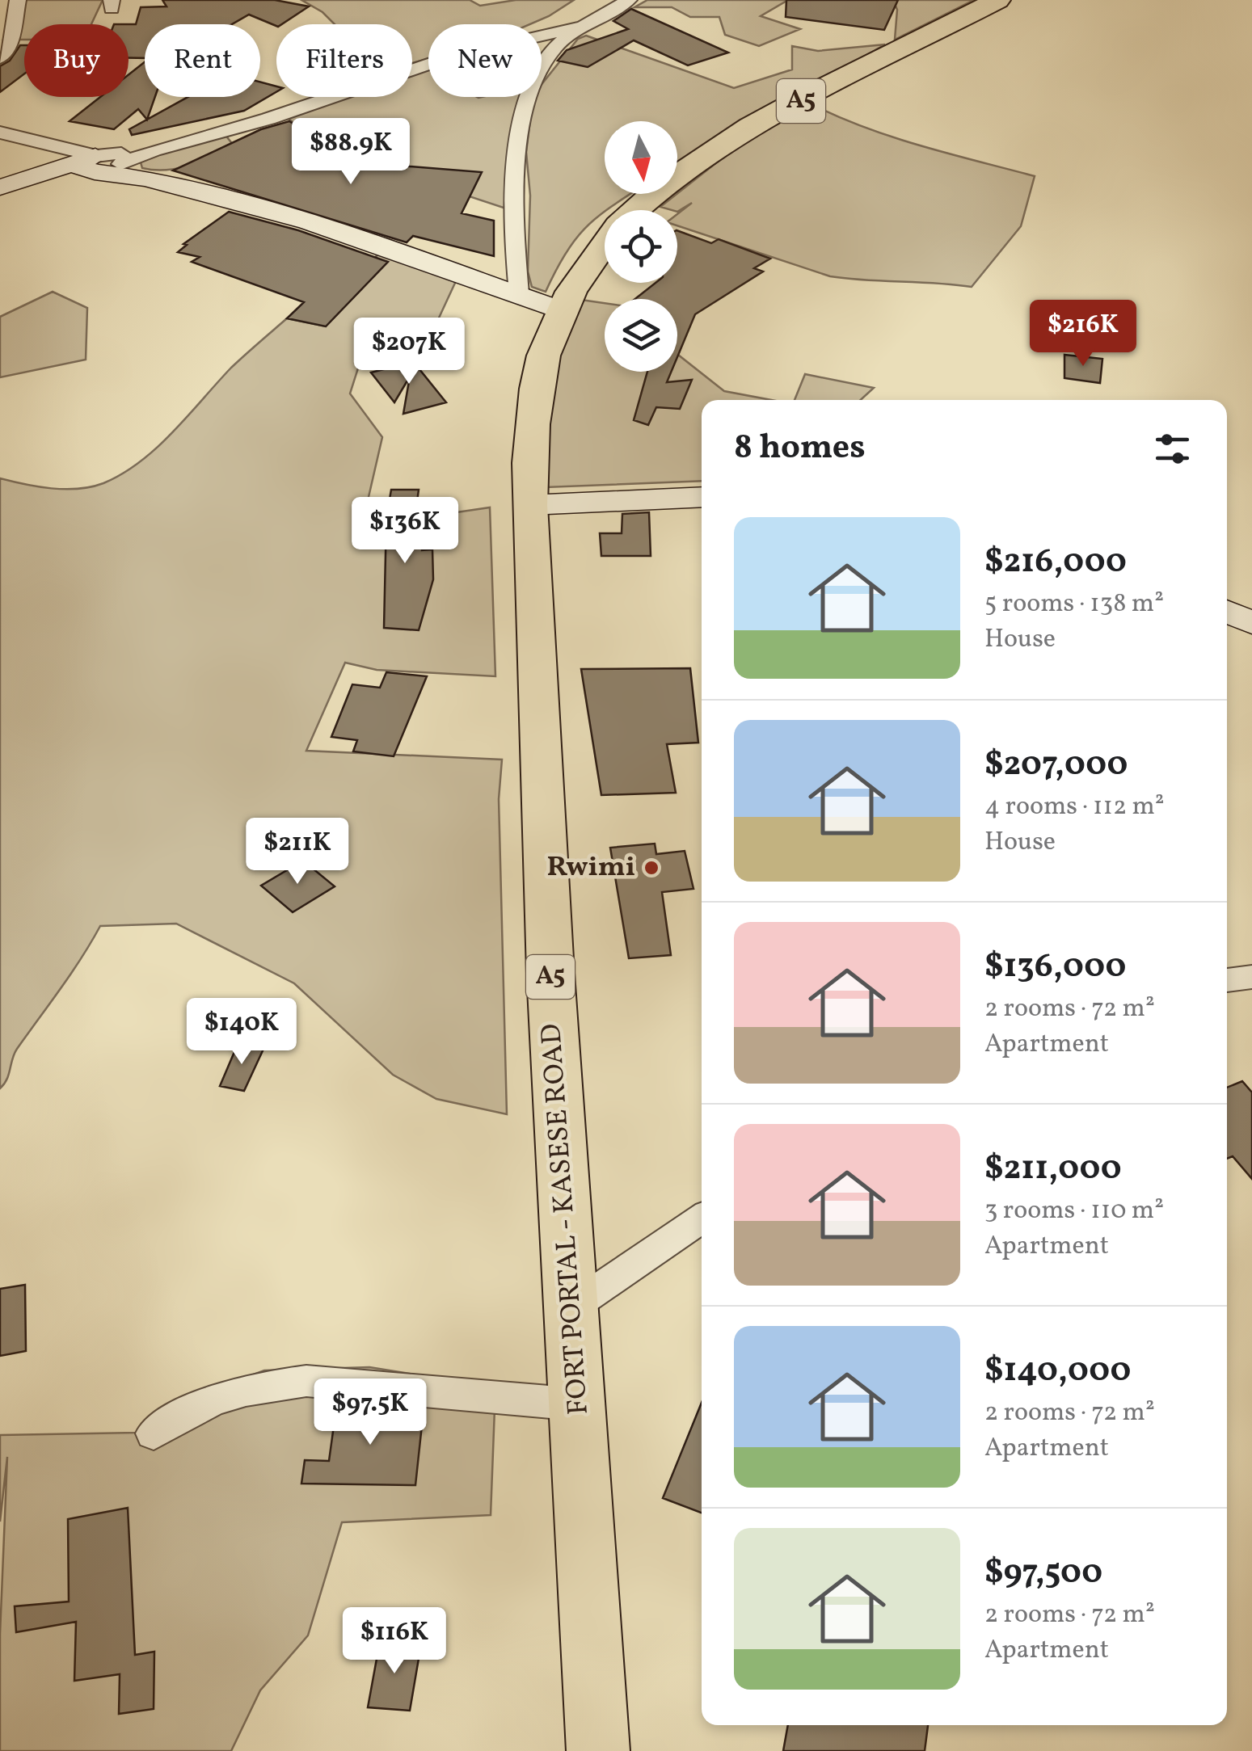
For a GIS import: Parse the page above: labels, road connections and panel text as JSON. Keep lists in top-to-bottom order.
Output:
{
  "streets": {
    "highway": ["A5", "FORT PORTAL - KASESE ROAD"]
  },
  "places": ["Rwimi"],
  "north": "bottom",
  "page": {
    "chip": [
      "Buy",
      "Rent",
      "Filters",
      "New"
    ],
    "price": [
      "$88.9K",
      "$216K",
      "$207K",
      "$136K",
      "$211K",
      "$140K",
      "$97.5K",
      "$116K"
    ],
    "heading": "8 homes",
    "list": [
      {
        "name": "$216,000",
        "note": "5 rooms · 138 m² · House"
      },
      {
        "name": "$207,000",
        "note": "4 rooms · 112 m² · House"
      },
      {
        "name": "$136,000",
        "note": "2 rooms · 72 m² · Apartment"
      },
      {
        "name": "$211,000",
        "note": "3 rooms · 110 m² · Apartment"
      },
      {
        "name": "$140,000",
        "note": "2 rooms · 72 m² · Apartment"
      },
      {
        "name": "$97,500",
        "note": "2 rooms · 72 m² · Apartment"
      }
    ]
  }
}
